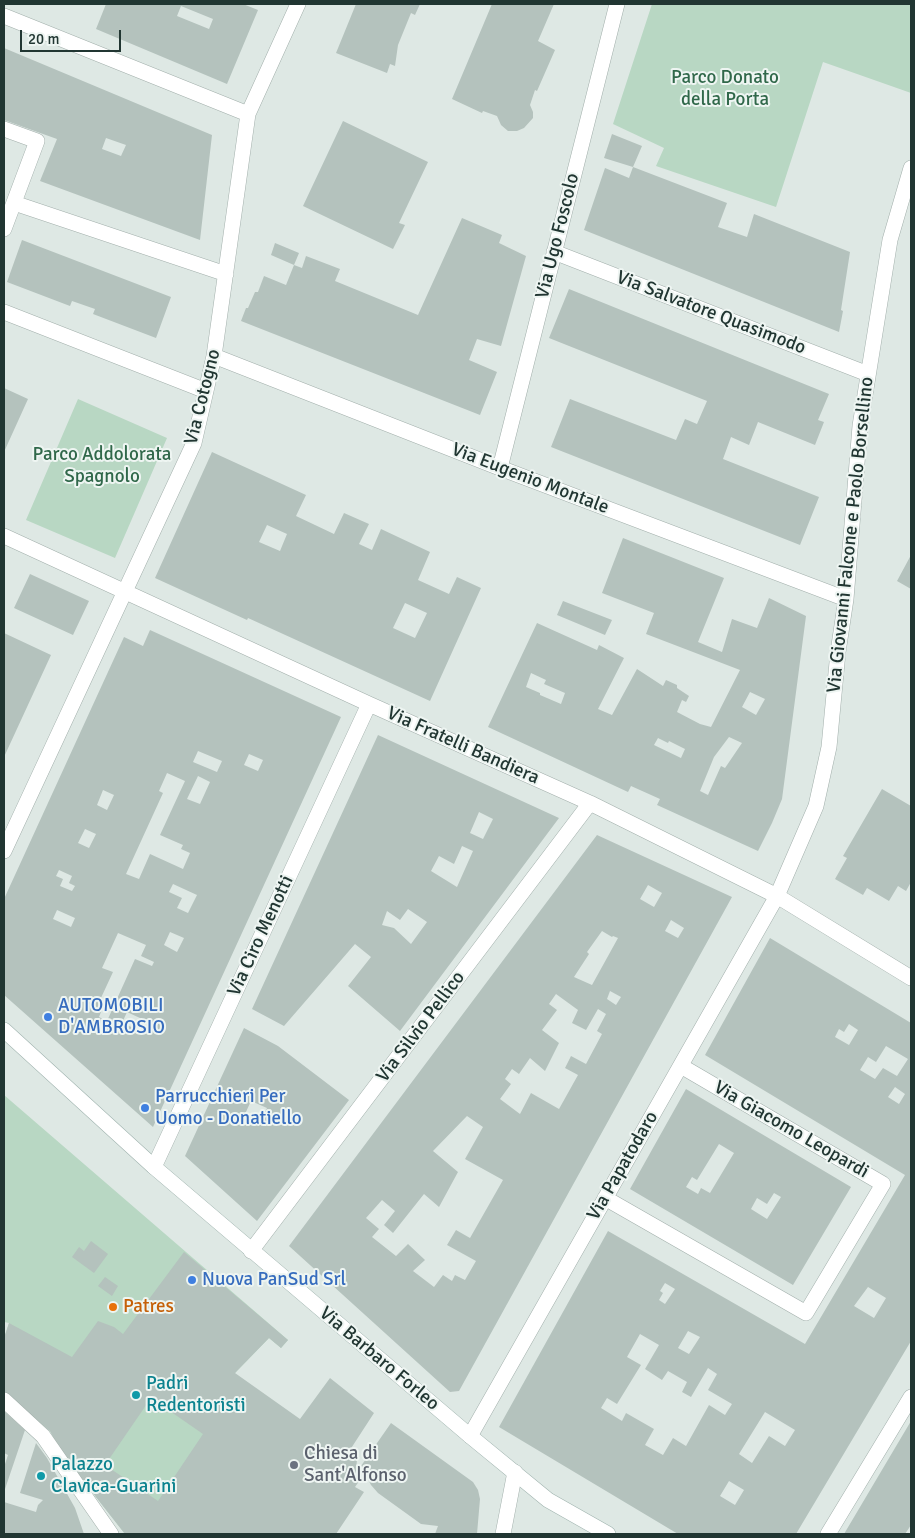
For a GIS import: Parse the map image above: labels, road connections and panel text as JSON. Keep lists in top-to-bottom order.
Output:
{
  "streets": {
    "street": [
      "Via Ugo Foscolo",
      "Via Salvatore Quasimodo",
      "Via Cotogno",
      "Via Eugenio Montale",
      "Via Giovanni Falcone e Paolo Borsellino",
      "Via Fratelli Bandiera",
      "Via Ciro Menotti",
      "Via Silvio Pellico",
      "Via Giacomo Leopardi",
      "Via Papatodaro",
      "Via Barbaro Forleo"
    ]
  },
  "crossings": [
    ["Via Ugo Foscolo", "Via Salvatore Quasimodo"],
    ["Via Ugo Foscolo", "Via Eugenio Montale"],
    ["Via Salvatore Quasimodo", "Via Giovanni Falcone e Paolo Borsellino"],
    ["Via Cotogno", "Via Eugenio Montale"],
    ["Via Cotogno", "Via Fratelli Bandiera"],
    ["Via Eugenio Montale", "Via Giovanni Falcone e Paolo Borsellino"],
    ["Via Giovanni Falcone e Paolo Borsellino", "Via Fratelli Bandiera"],
    ["Via Giovanni Falcone e Paolo Borsellino", "Via Papatodaro"],
    ["Via Fratelli Bandiera", "Via Ciro Menotti"],
    ["Via Fratelli Bandiera", "Via Silvio Pellico"],
    ["Via Fratelli Bandiera", "Via Papatodaro"],
    ["Via Ciro Menotti", "Via Barbaro Forleo"],
    ["Via Silvio Pellico", "Via Barbaro Forleo"],
    ["Via Giacomo Leopardi", "Via Papatodaro"],
    ["Via Papatodaro", "Via Barbaro Forleo"]
  ],
  "parks": ["Parco Donato della Porta", "Parco Addolorata Spagnolo"],
  "places": [
    "AUTOMOBILI D'AMBROSIO",
    "Parrucchieri Per Uomo - Donatiello",
    "Nuova PanSud Srl",
    "Patres",
    "Padri Redentoristi",
    "Chiesa di Sant'Alfonso",
    "Palazzo Clavica-Guarini"
  ],
  "scale_bar": "20 m"
}
